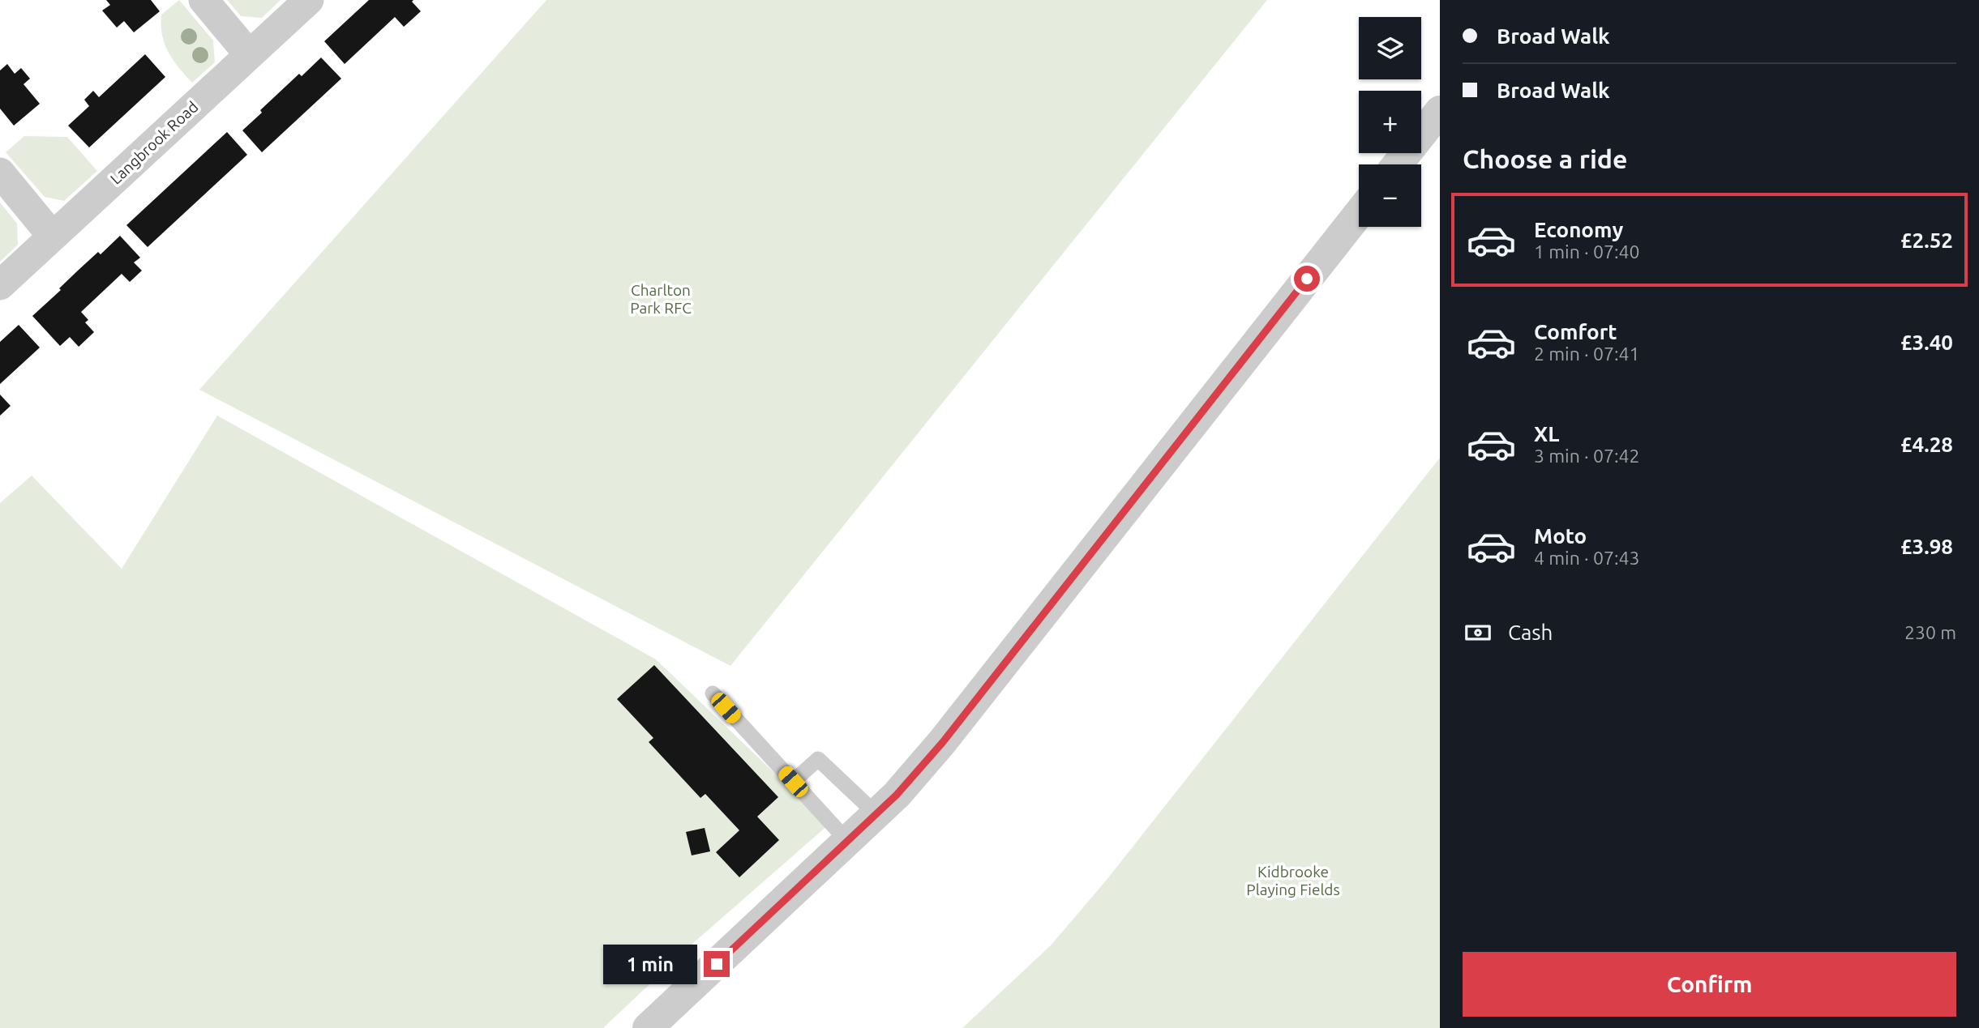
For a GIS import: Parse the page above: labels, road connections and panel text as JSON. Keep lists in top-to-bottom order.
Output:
{
  "streets": {
    "street": ["Langbrook Road"]
  },
  "parks": ["Charlton Park RFC", "Kidbrooke Playing Fields"],
  "page": {
    "banner": ["Broad Walk", "Broad Walk"],
    "map_buttons": ["+", "−"],
    "heading": "Choose a ride",
    "list": [
      {
        "name": "Economy",
        "note": "1 min · 07:40",
        "value": "£2.52"
      },
      {
        "name": "Comfort",
        "note": "2 min · 07:41",
        "value": "£3.40"
      },
      {
        "name": "XL",
        "note": "3 min · 07:42",
        "value": "£4.28"
      },
      {
        "name": "Moto",
        "note": "4 min · 07:43",
        "value": "£3.98"
      }
    ],
    "pay": ["Cash", "230 m"],
    "buttons": "Confirm",
    "bubble": "1 min"
  }
}
